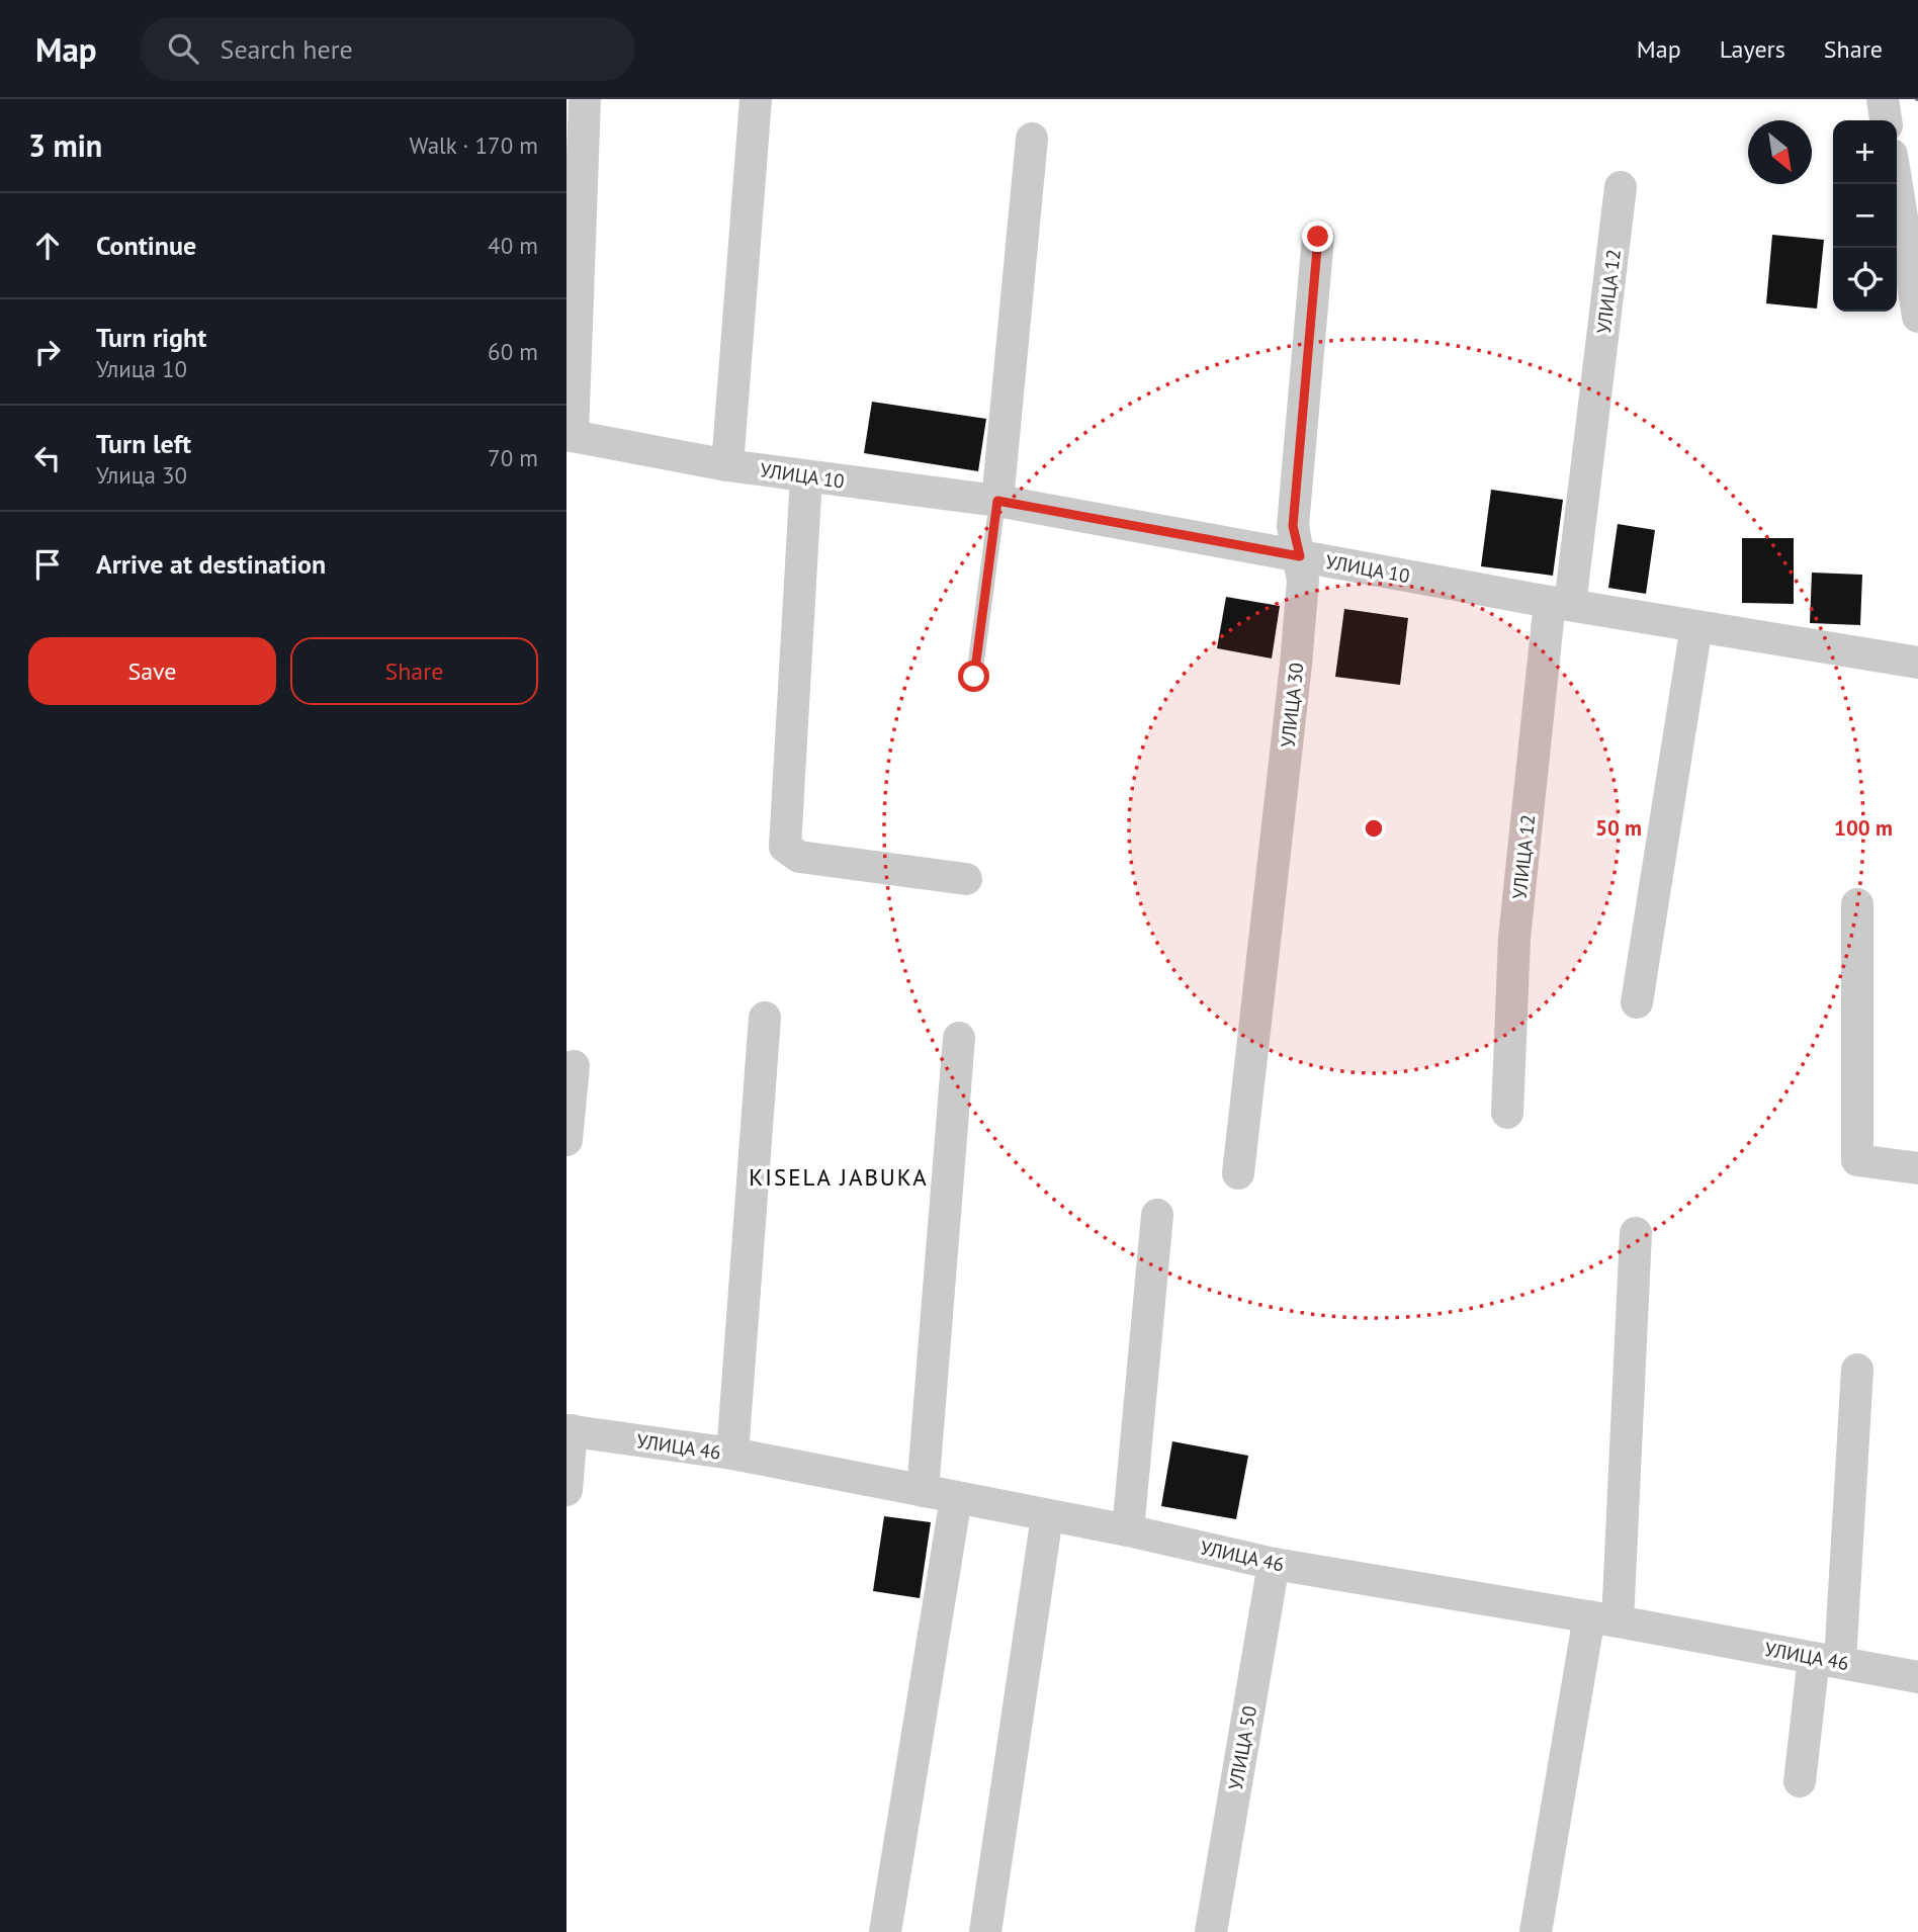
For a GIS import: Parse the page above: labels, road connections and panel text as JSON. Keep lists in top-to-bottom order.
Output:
{
  "streets": {
    "street": [
      "УЛИЦА 12",
      "УЛИЦА 10",
      "УЛИЦА 30",
      "УЛИЦА 46",
      "УЛИЦА 50"
    ]
  },
  "crossings": [
    ["УЛИЦА 12", "УЛИЦА 10"],
    ["УЛИЦА 10", "УЛИЦА 30"],
    ["УЛИЦА 46", "УЛИЦА 50"]
  ],
  "districts": ["KISELA JABUKA"],
  "north": "bottom right",
  "page": {
    "header": "Map",
    "search": "Search here",
    "nav": ["Map", "Layers", "Share"],
    "heading": ["3 min", "Walk · 170 m"],
    "map_buttons": ["+", "−"],
    "list": [
      ["Continue", "40 m"],
      ["Turn right", "Улица 10", "60 m"],
      ["Turn left", "Улица 30", "70 m"],
      "Arrive at destination"
    ],
    "buttons": ["Save", "Share"]
  },
  "rings": ["50 m", "100 m"]
}
